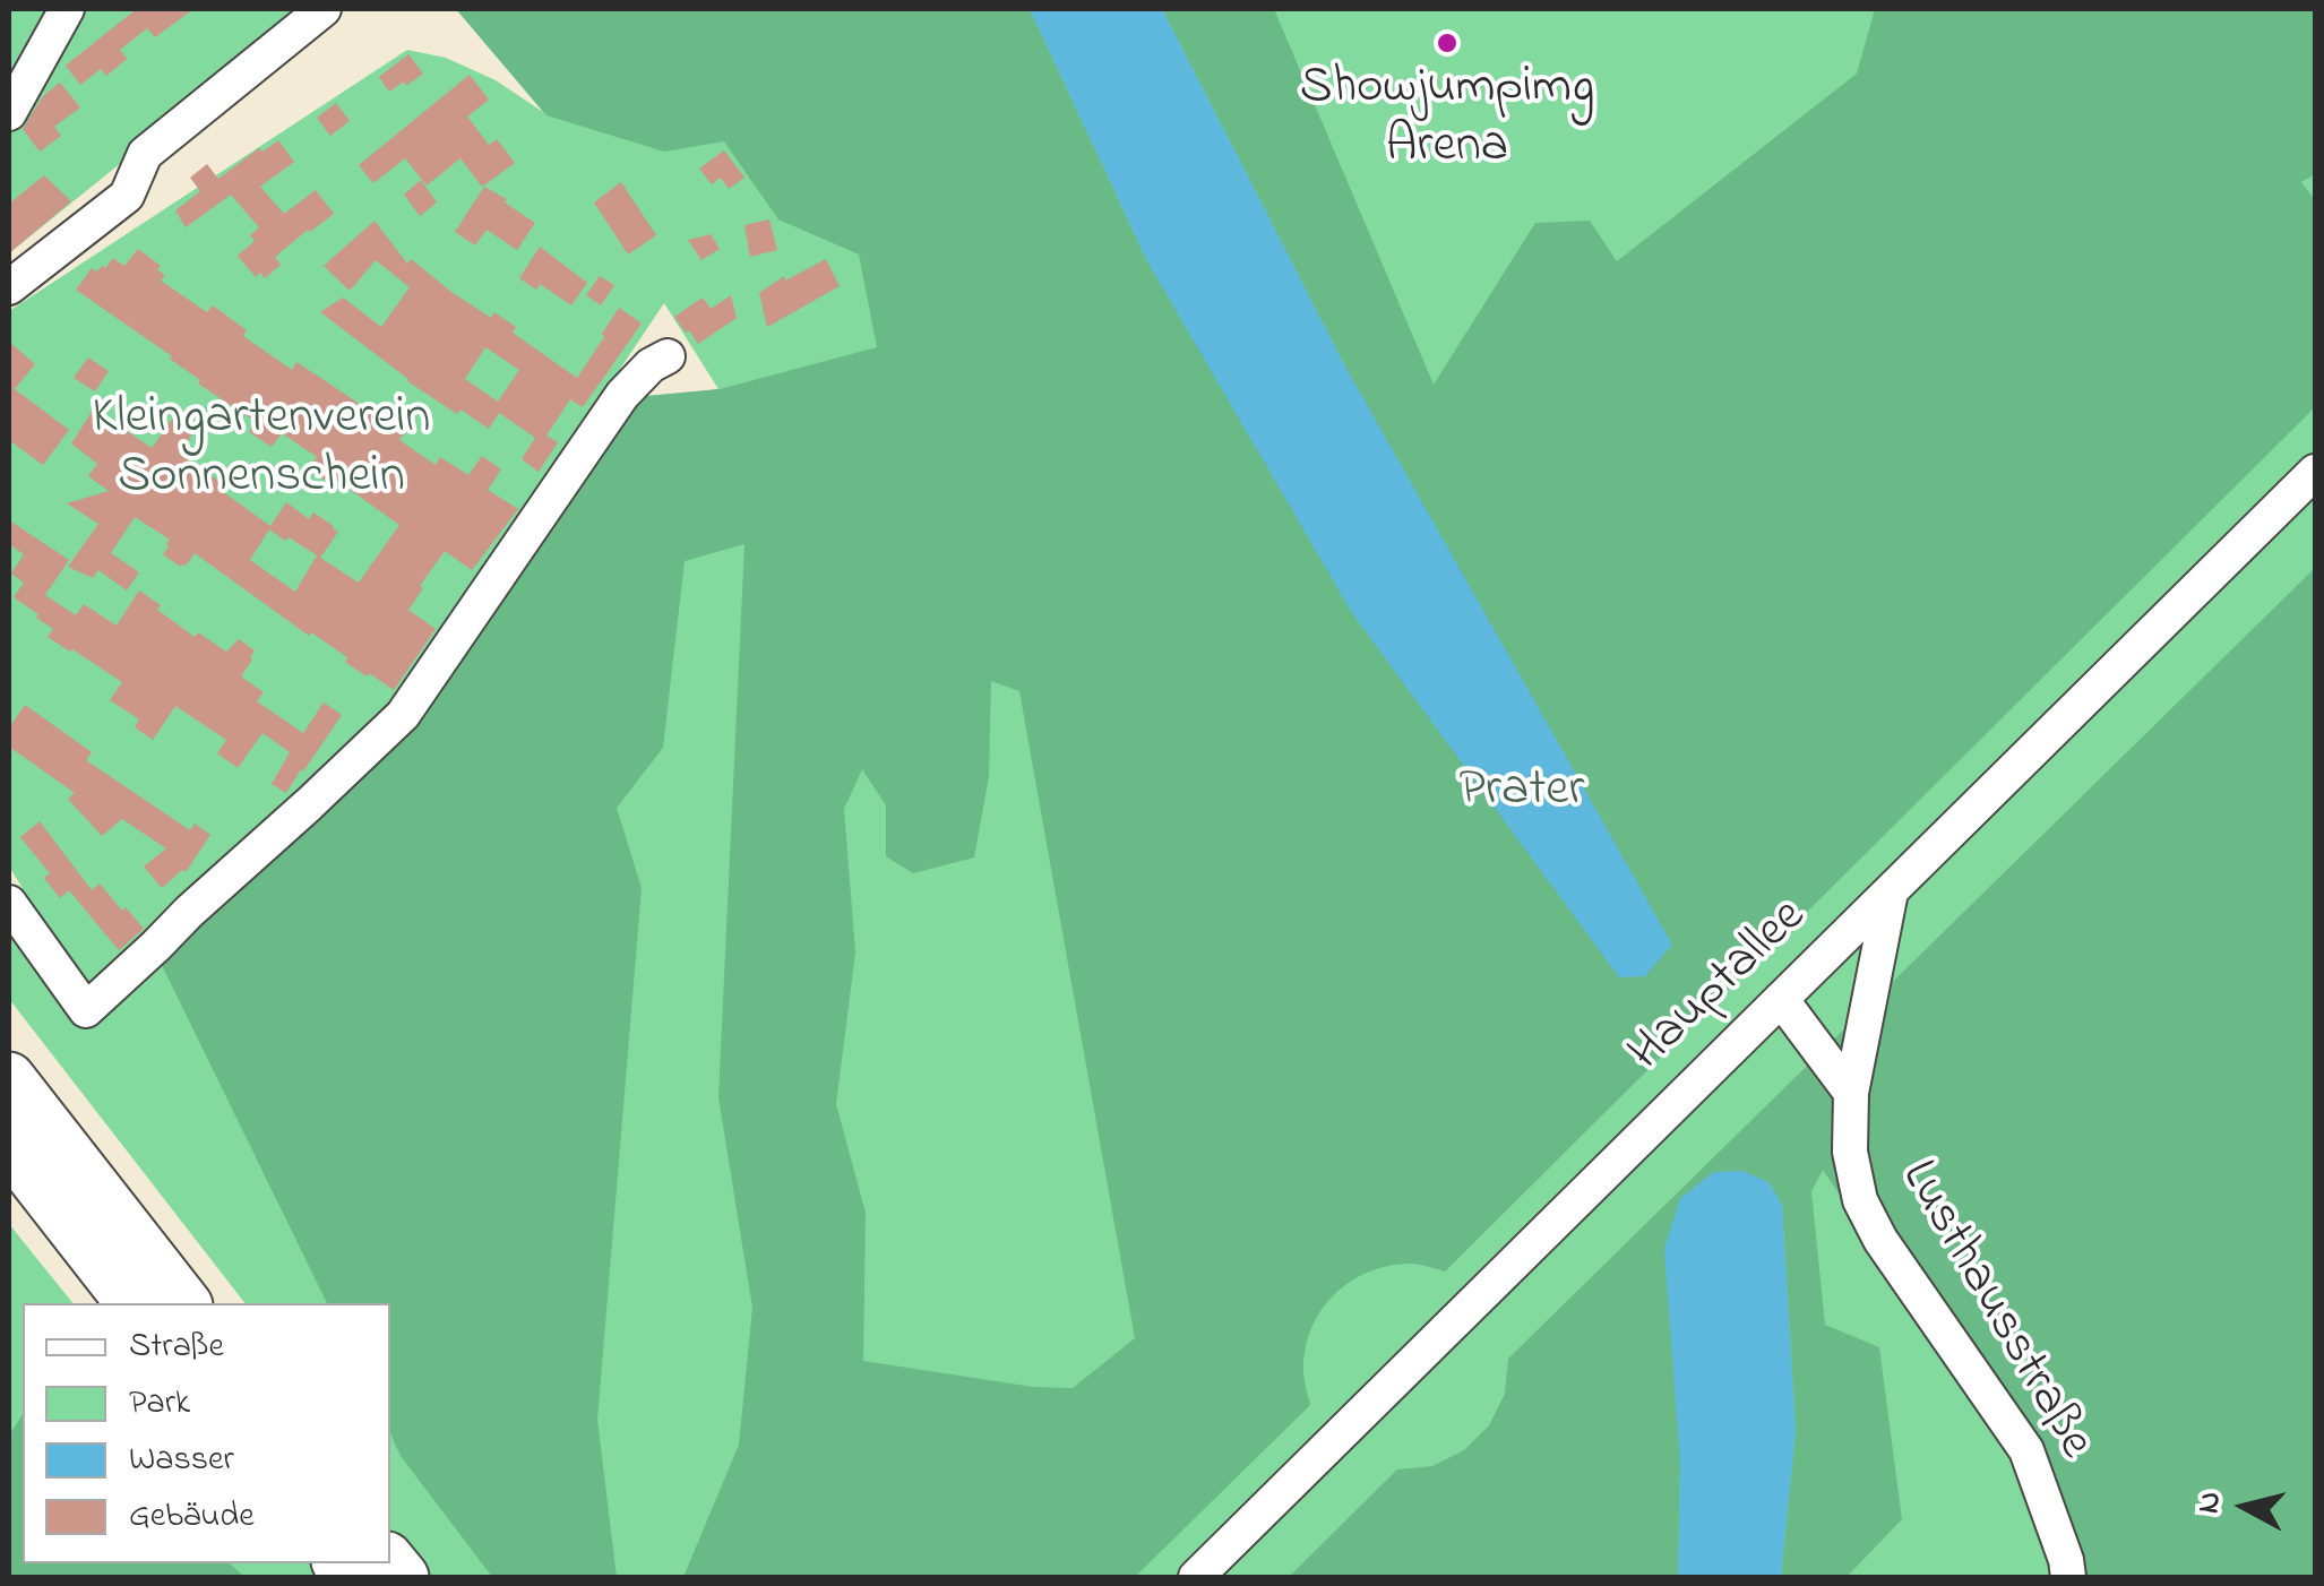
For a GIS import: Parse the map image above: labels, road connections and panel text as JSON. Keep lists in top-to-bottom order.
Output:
{
  "streets": {
    "street": ["Hauptallee", "Lusthausstraße"]
  },
  "crossings": [
    ["Hauptallee", "Lusthausstraße"]
  ],
  "parks": ["Kleingartenverein Sonnenschein", "Prater"],
  "places": ["Showjumpimg Arena"],
  "legend": [
    "Straße",
    "Park",
    "Wasser",
    "Gebäude"
  ],
  "north": "left"
}
